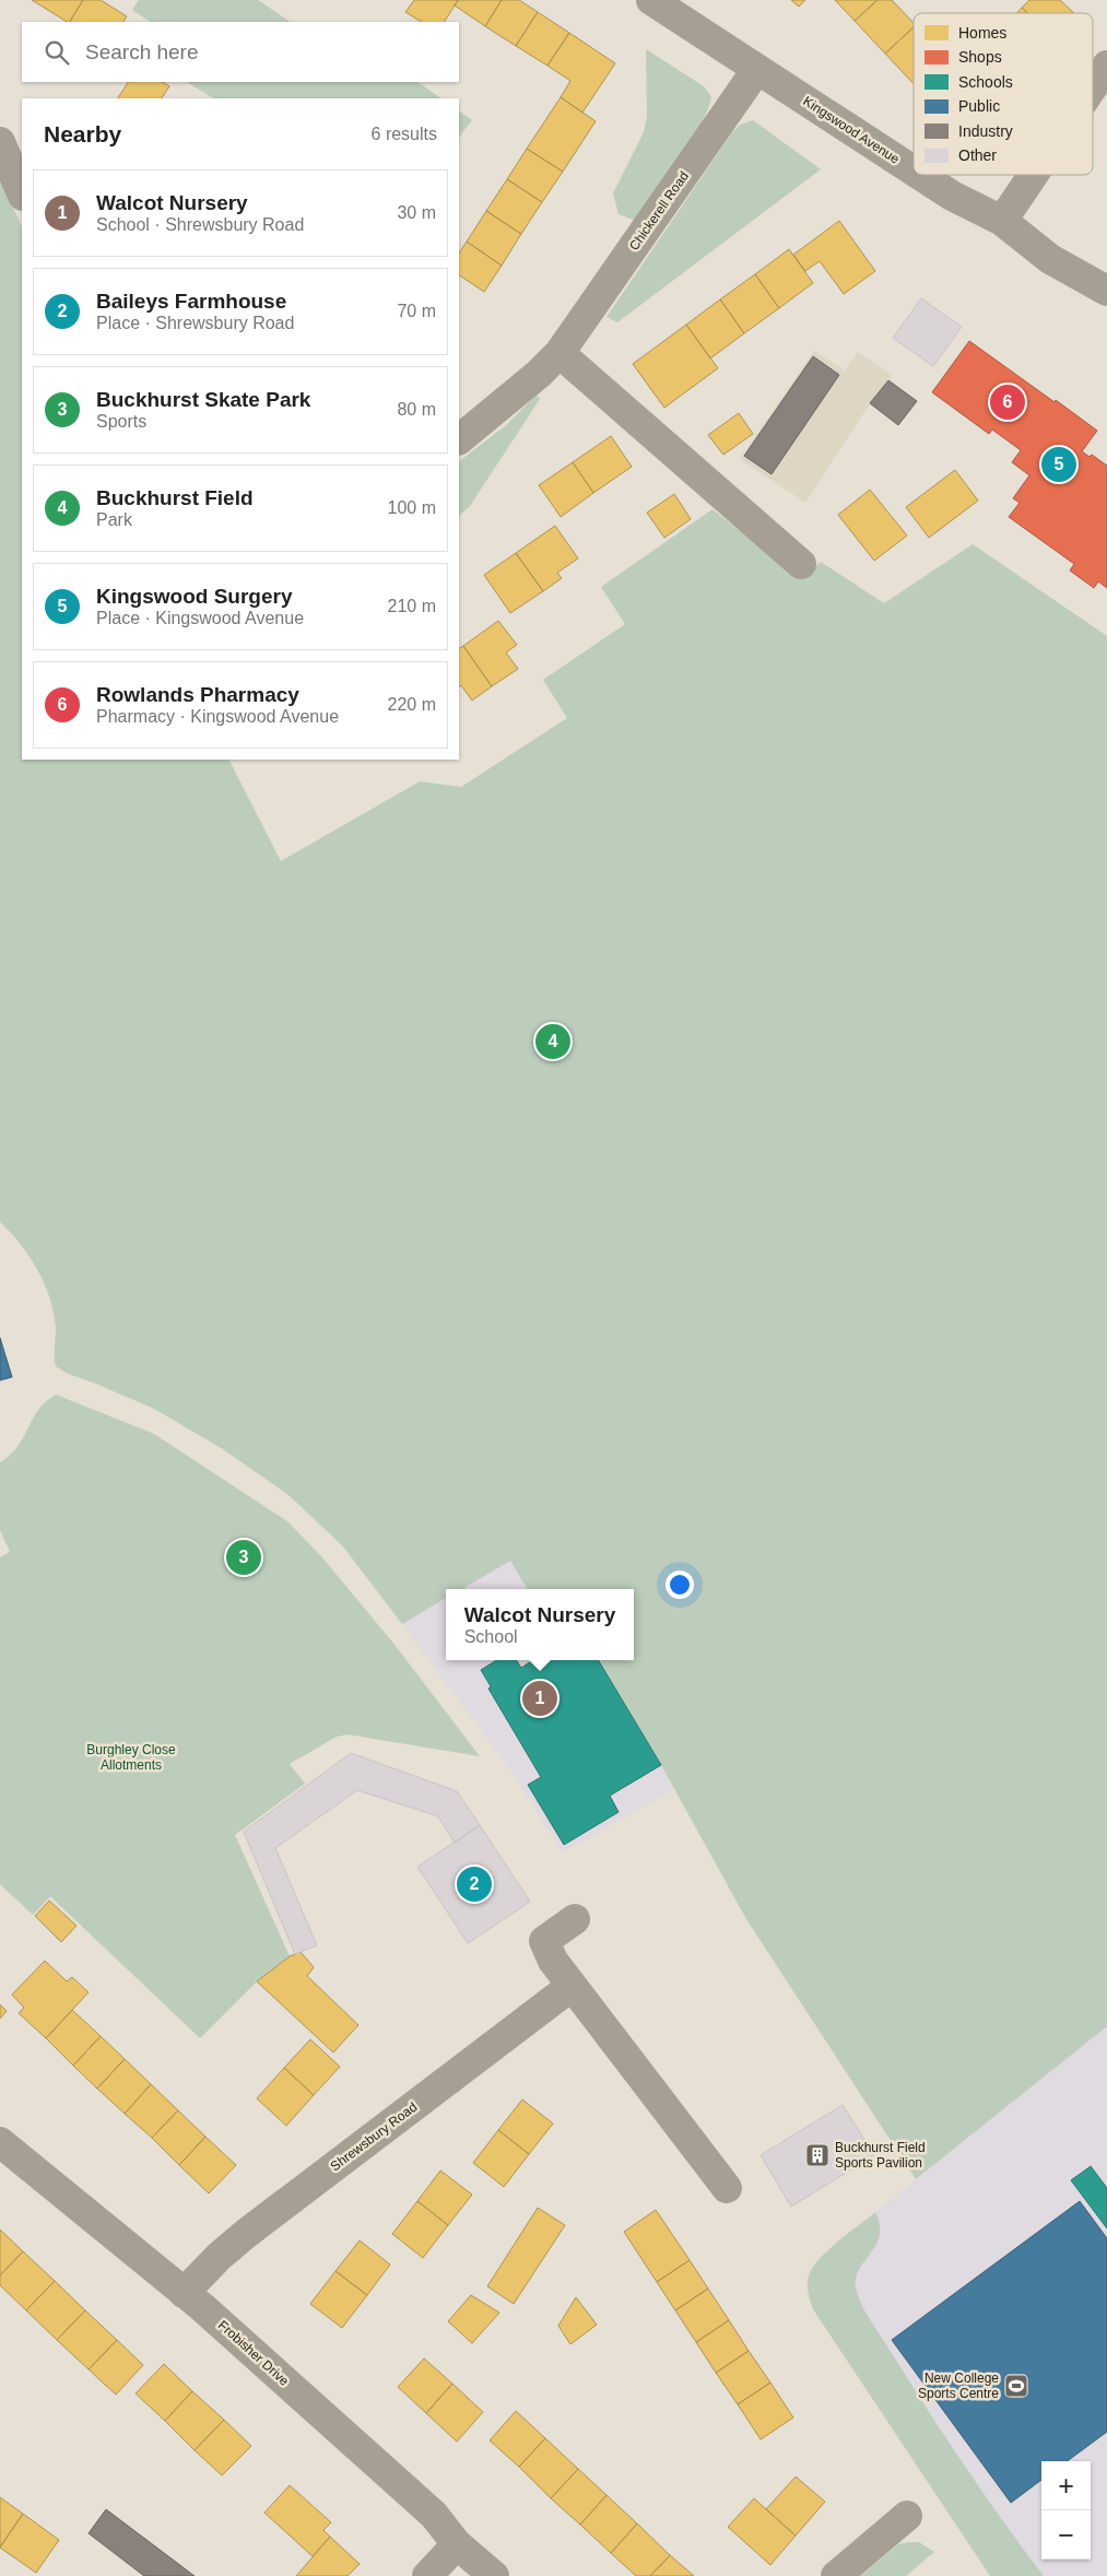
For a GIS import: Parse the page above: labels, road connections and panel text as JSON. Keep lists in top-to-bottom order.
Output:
{
  "streets": {
    "street": [
      "Kingswood Avenue",
      "Chickerell Road",
      "Shrewsbury Road",
      "Frobisher Drive"
    ]
  },
  "crossings": [
    ["Kingswood Avenue", "Chickerell Road"],
    ["Shrewsbury Road", "Frobisher Drive"]
  ],
  "parks": ["Burghley Close Allotments"],
  "places": {
    "building": ["Buckhurst Field Sports Pavilion"],
    "sports": ["New College Sports Centre"]
  },
  "legend": [
    "Homes",
    "Shops",
    "Schools",
    "Public",
    "Industry",
    "Other"
  ],
  "page": {
    "search": "Search here",
    "heading": ["Nearby", "6 results"],
    "list": [
      {
        "mark": "1",
        "name": "Walcot Nursery",
        "note": "School · Shrewsbury Road",
        "value": "30 m"
      },
      {
        "mark": "2",
        "name": "Baileys Farmhouse",
        "note": "Place · Shrewsbury Road",
        "value": "70 m"
      },
      {
        "mark": "3",
        "name": "Buckhurst Skate Park",
        "note": "Sports",
        "value": "80 m"
      },
      {
        "mark": "4",
        "name": "Buckhurst Field",
        "note": "Park",
        "value": "100 m"
      },
      {
        "mark": "5",
        "name": "Kingswood Surgery",
        "note": "Place · Kingswood Avenue",
        "value": "210 m"
      },
      {
        "mark": "6",
        "name": "Rowlands Pharmacy",
        "note": "Pharmacy · Kingswood Avenue",
        "value": "220 m"
      }
    ],
    "pins": [
      "6",
      "5",
      "4",
      "3",
      "1",
      "2"
    ],
    "popup": ["Walcot Nursery", "School"],
    "map_buttons": ["+", "−"]
  }
}
